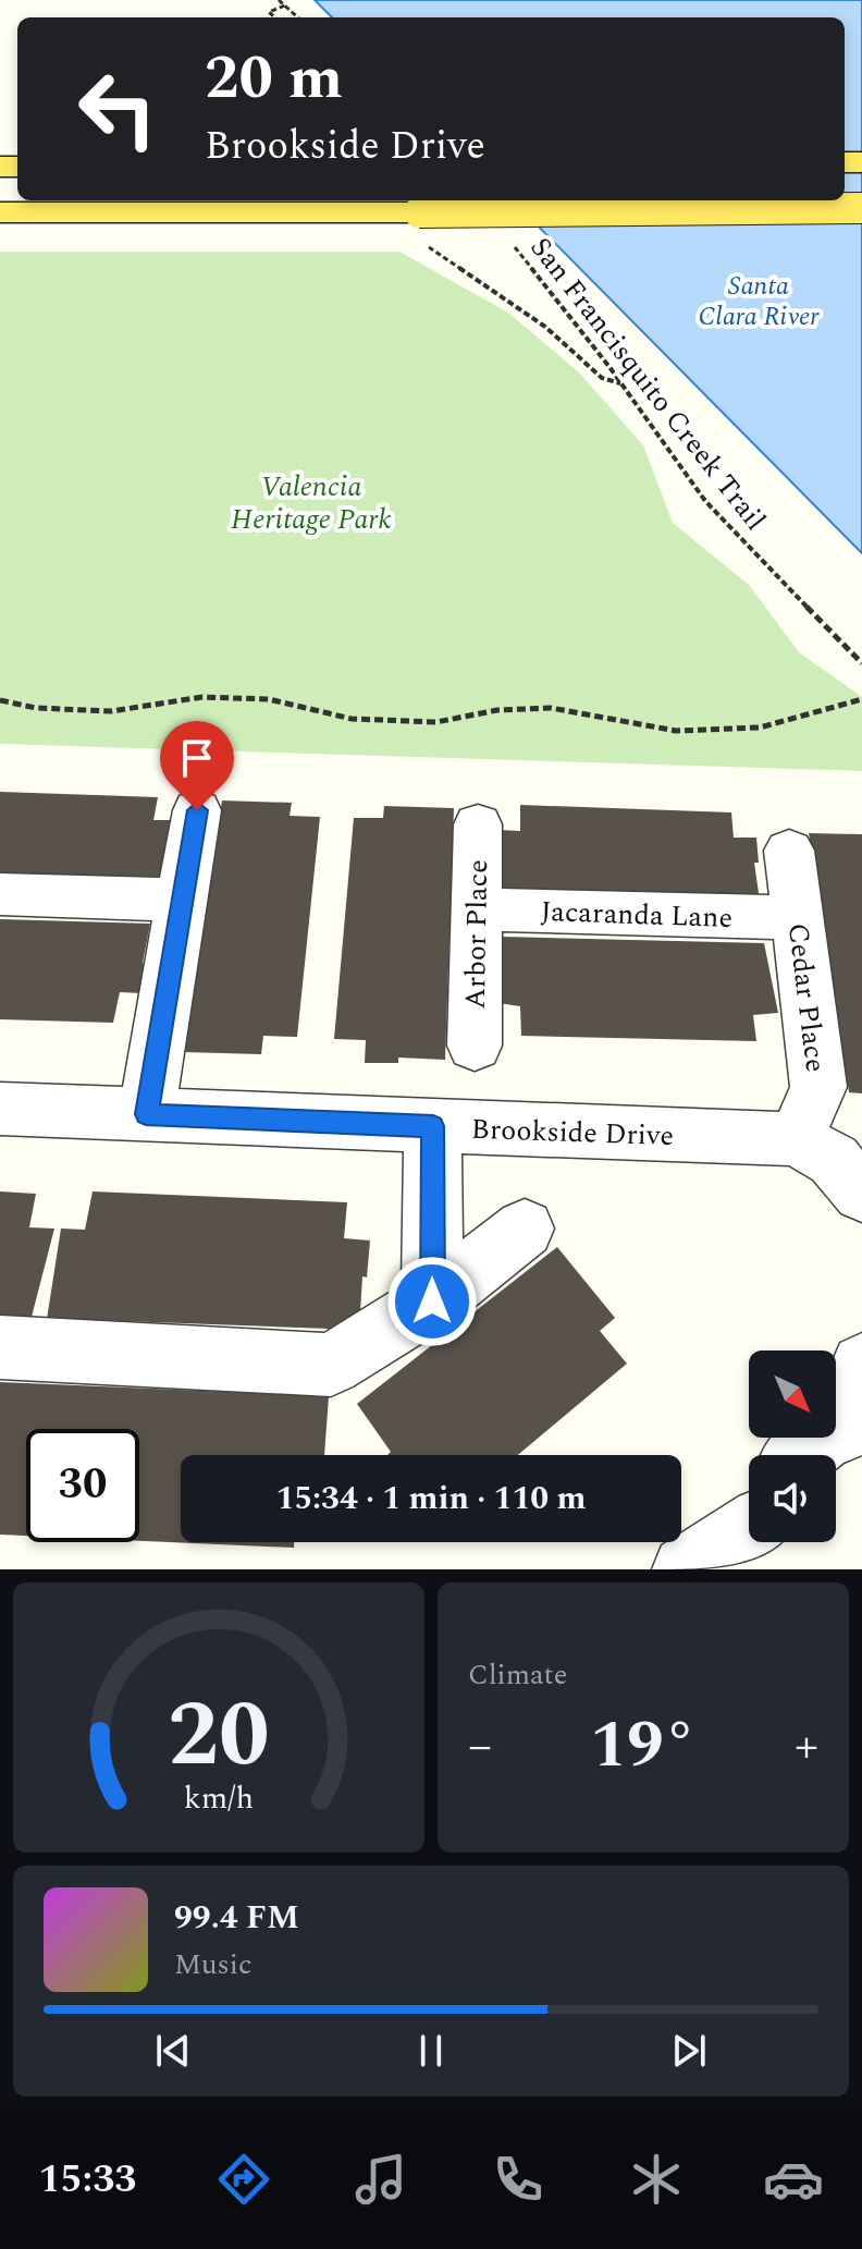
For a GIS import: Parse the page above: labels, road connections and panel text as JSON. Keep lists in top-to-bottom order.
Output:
{
  "streets": {
    "street": [
      "Jacaranda Lane",
      "Arbor Place",
      "Cedar Place",
      "Brookside Drive"
    ],
    "path": ["San Francisquito Creek Trail"]
  },
  "crossings": [
    ["Jacaranda Lane", "Arbor Place"],
    ["Jacaranda Lane", "Cedar Place"],
    ["Cedar Place", "Brookside Drive"]
  ],
  "water": ["Santa Clara River"],
  "parks": ["Valencia Heritage Park"],
  "north": "bottom right",
  "page": {
    "turn": ["20 m", "Brookside Drive"],
    "limit": "30",
    "trip": "15:34 · 1 min · 110 m",
    "tile": "Climate",
    "heat": ["−", "19°", "+"],
    "song": ["99.4 FM", "Music"],
    "tabs": "15:33",
    "gauge": ["20", "km/h"]
  }
}
